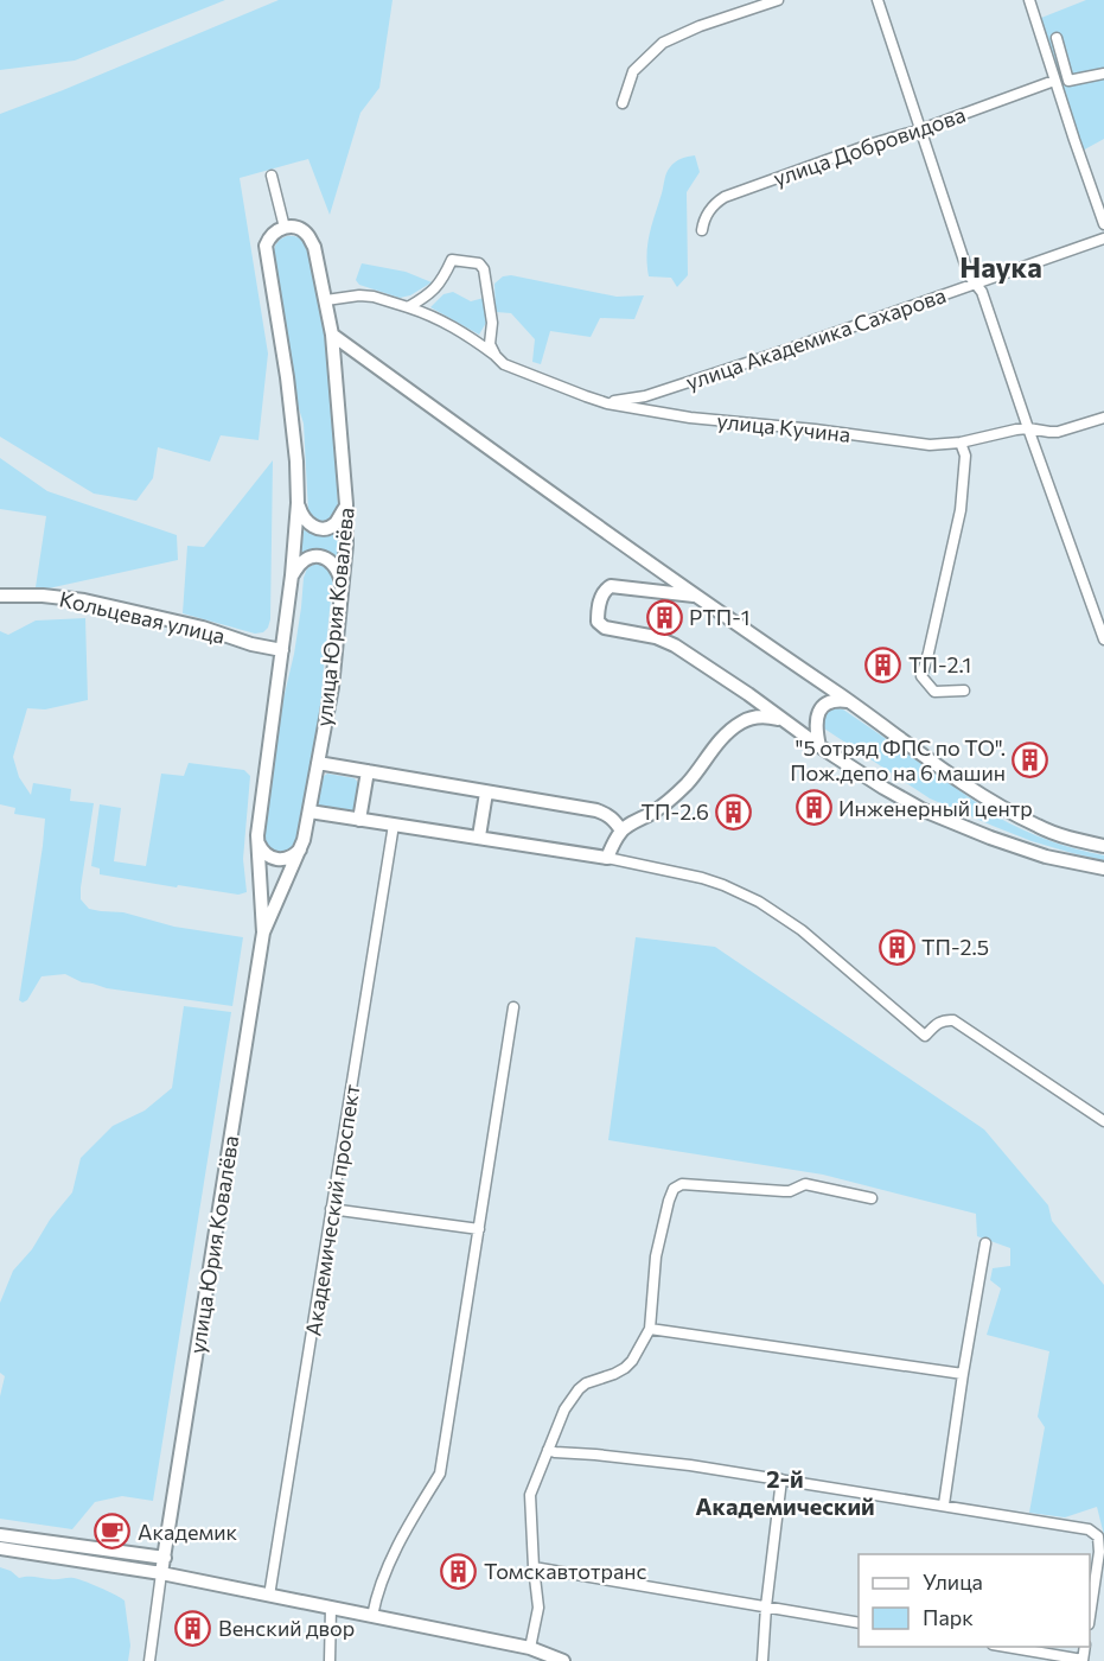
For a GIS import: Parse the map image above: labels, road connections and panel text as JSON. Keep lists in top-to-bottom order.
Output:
{
  "streets": {
    "street": [
      "улица Добровидова",
      "улица Академика Сахарова",
      "улица Кучина",
      "Кольцевая улица",
      "улица Юрия Ковалёва",
      "Академический проспект"
    ]
  },
  "crossings": [
    ["улица Академика Сахарова", "улица Кучина"],
    ["улица Кучина", "улица Юрия Ковалёва"],
    ["Кольцевая улица", "улица Юрия Ковалёва"]
  ],
  "districts": ["Наука", "2-й Академический"],
  "places": {
    "building": [
      "РТП-1",
      "ТП-2.1",
      "\"5 отряд ФПС по ТО\". Пож.депо на 6 машин",
      "Инженерный центр",
      "ТП-2.6",
      "ТП-2.5",
      "Томскавтотранс",
      "Венский двор"
    ],
    "cafe": ["Академик"]
  },
  "legend": ["Улица", "Парк"]
}
